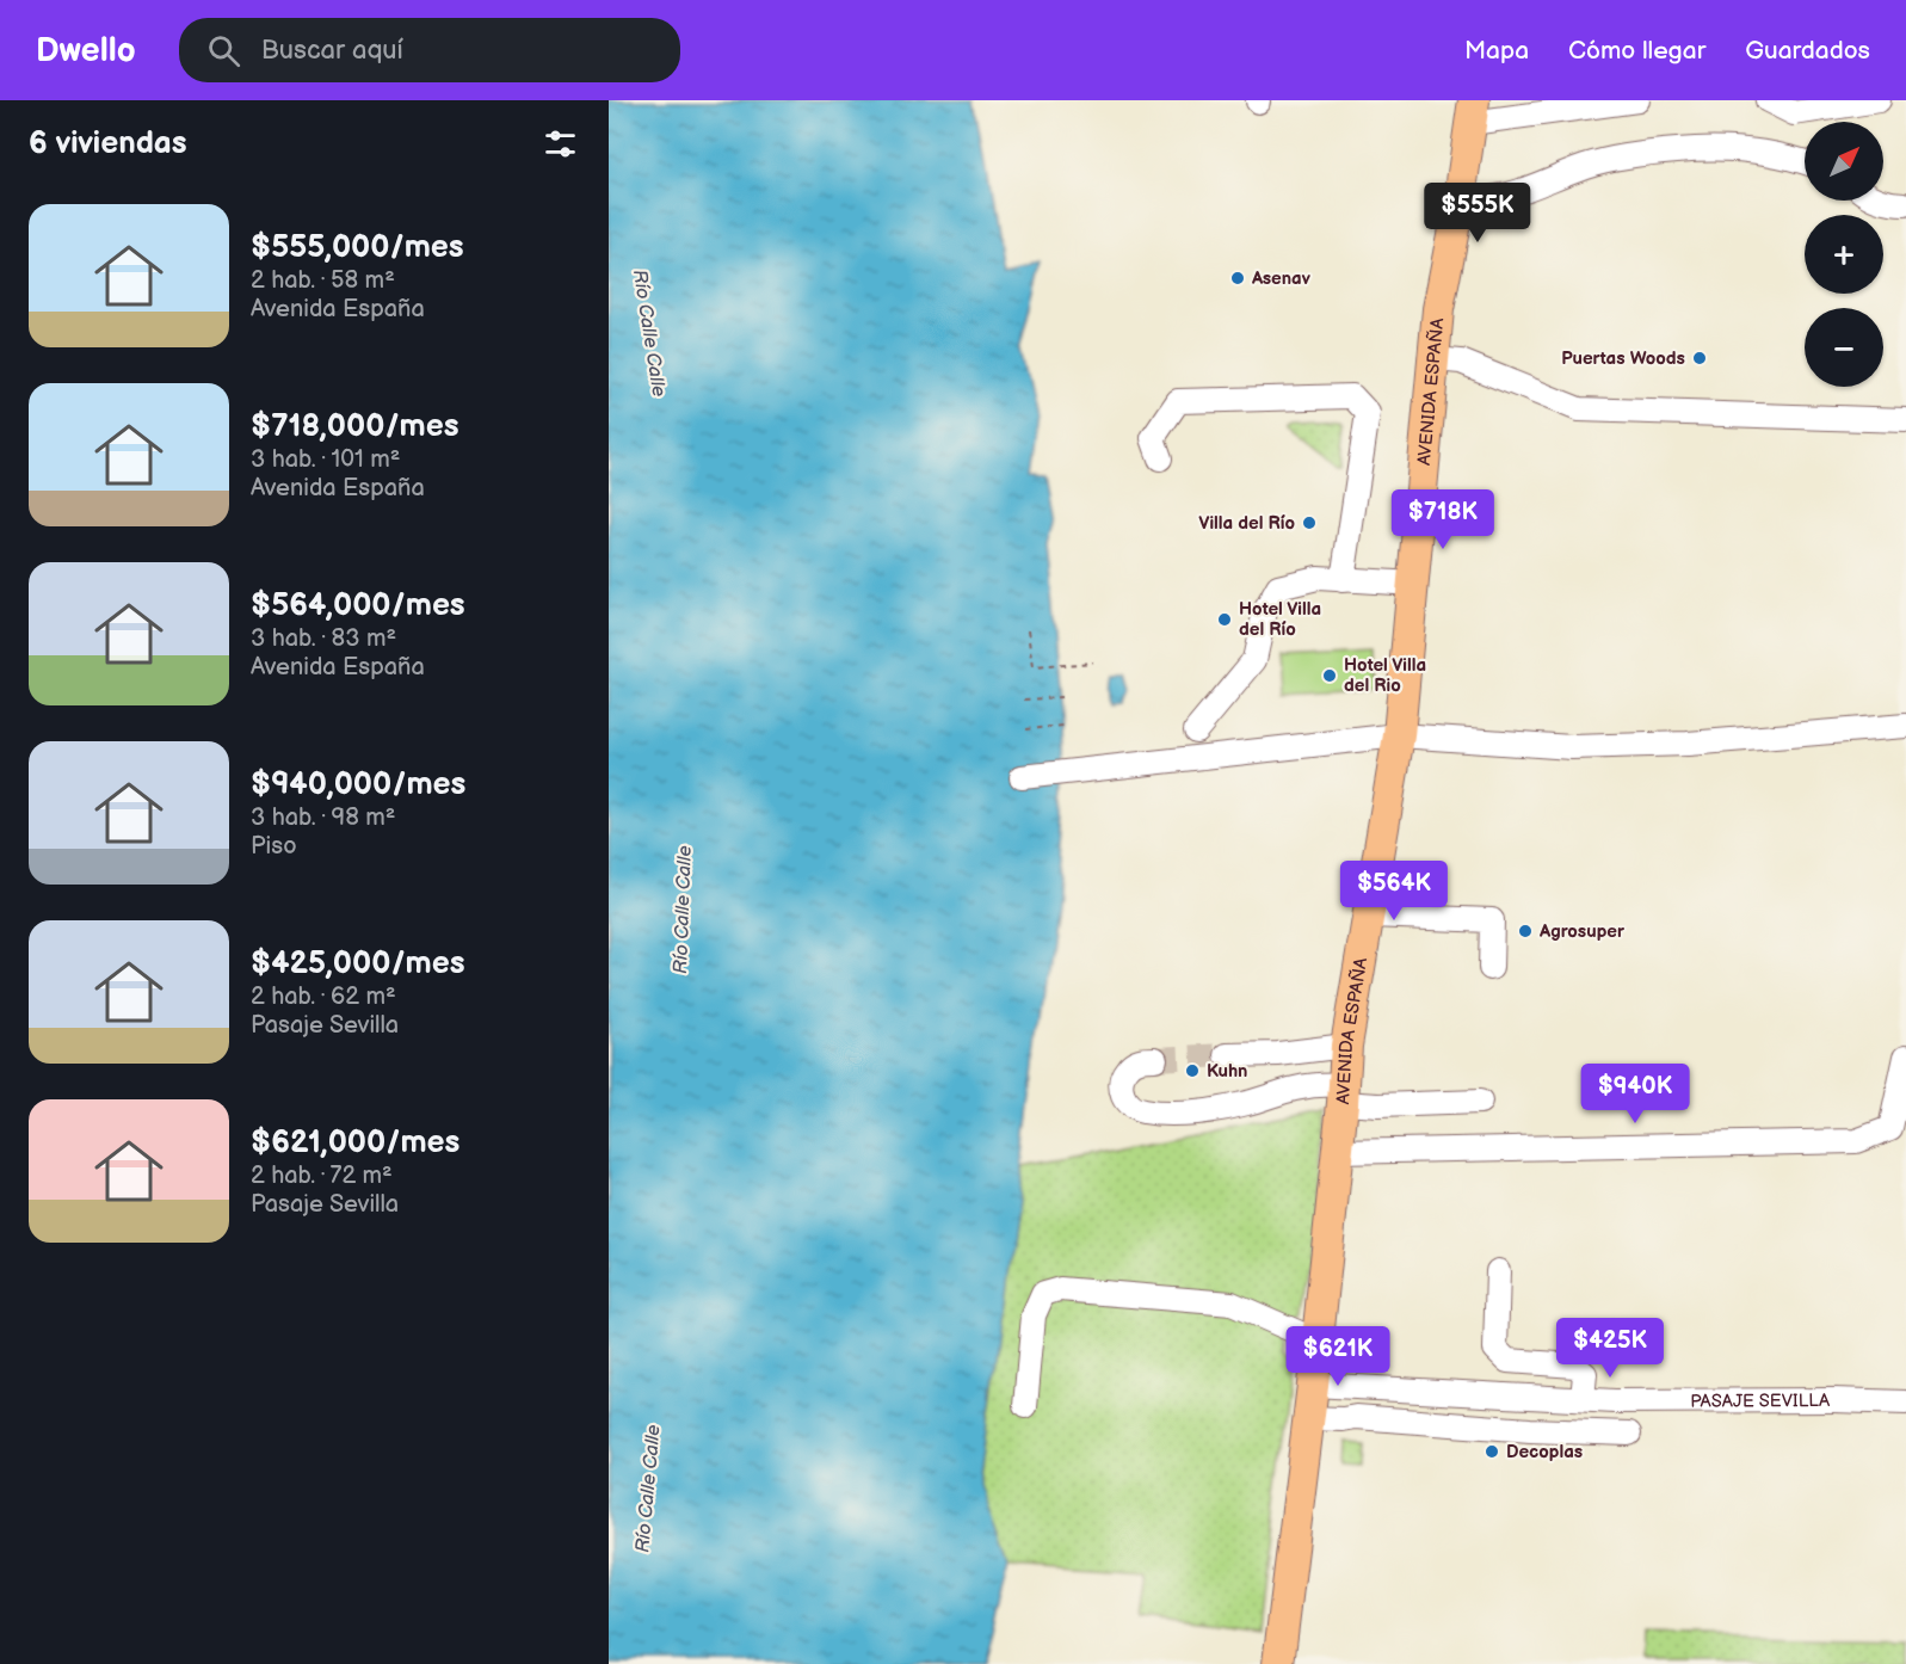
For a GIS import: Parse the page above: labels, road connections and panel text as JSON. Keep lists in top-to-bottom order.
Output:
{
  "streets": {
    "main road": ["AVENIDA ESPAÑA"],
    "street": ["PASAJE SEVILLA"]
  },
  "crossings": [
    ["AVENIDA ESPAÑA", "PASAJE SEVILLA"]
  ],
  "water": ["Río Calle Calle"],
  "places": [
    "Asenav",
    "Puertas Woods",
    "Villa del Río",
    "Hotel Villa del Río",
    "Hotel Villa del Rio",
    "Agrosuper",
    "Kuhn",
    "Decoplas"
  ],
  "north": "top right",
  "page": {
    "header": "Dwello",
    "search": "Buscar aquí",
    "nav": ["Mapa", "Cómo llegar", "Guardados"],
    "heading": "6 viviendas",
    "map_buttons": ["+", "−"],
    "price": [
      "$555K",
      "$718K",
      "$564K",
      "$940K",
      "$425K",
      "$621K"
    ],
    "list": [
      {
        "name": "$555,000/mes",
        "note": "2 hab. · 58 m² · Avenida España"
      },
      {
        "name": "$718,000/mes",
        "note": "3 hab. · 101 m² · Avenida España"
      },
      {
        "name": "$564,000/mes",
        "note": "3 hab. · 83 m² · Avenida España"
      },
      {
        "name": "$940,000/mes",
        "note": "3 hab. · 98 m² · Piso"
      },
      {
        "name": "$425,000/mes",
        "note": "2 hab. · 62 m² · Pasaje Sevilla"
      },
      {
        "name": "$621,000/mes",
        "note": "2 hab. · 72 m² · Pasaje Sevilla"
      }
    ]
  }
}
